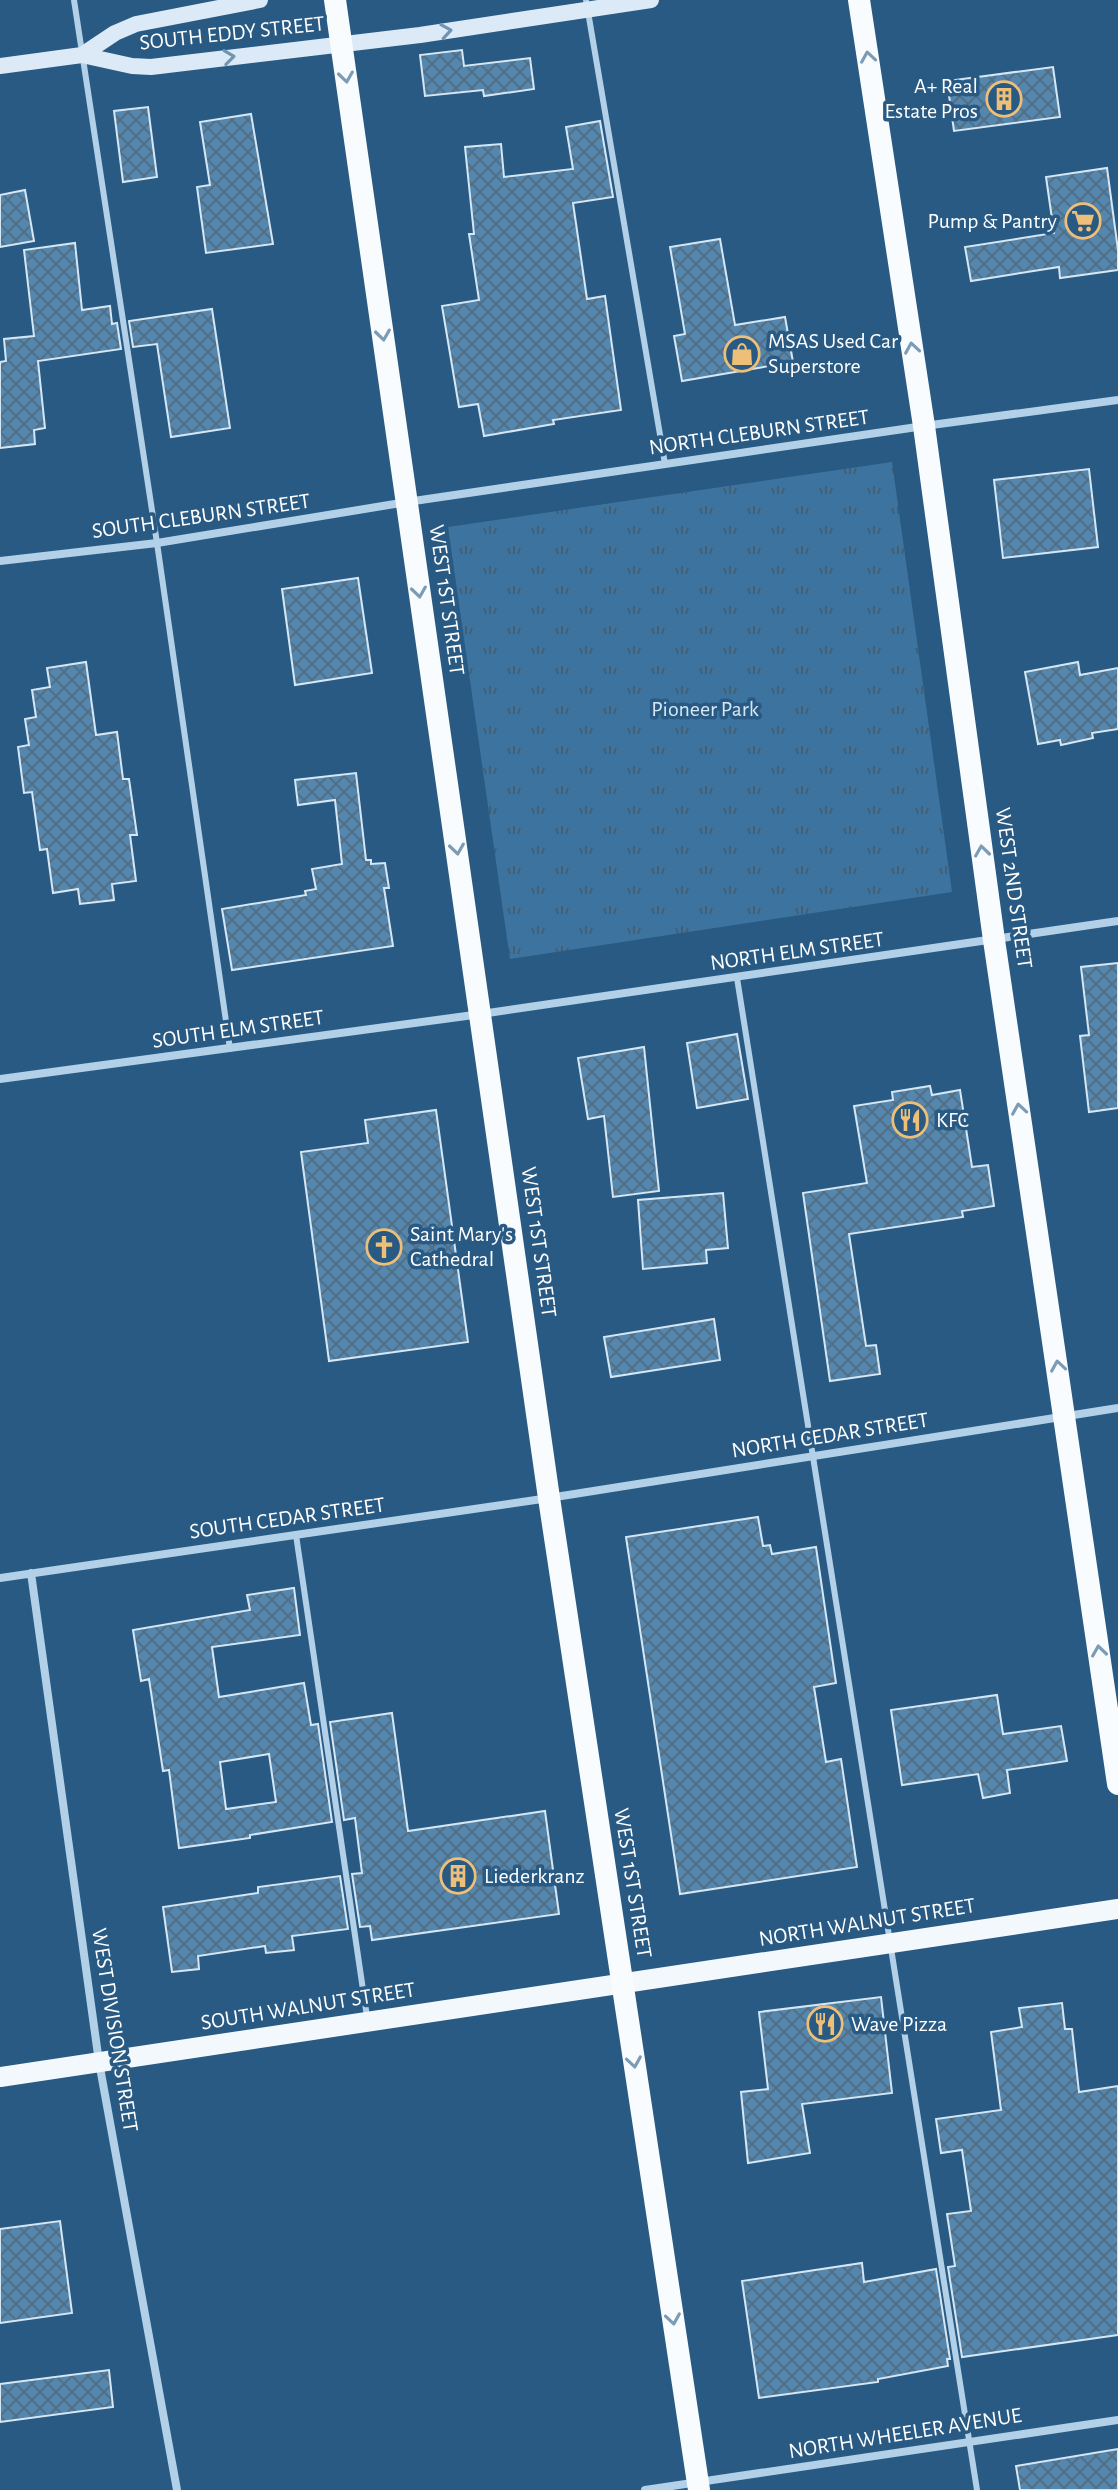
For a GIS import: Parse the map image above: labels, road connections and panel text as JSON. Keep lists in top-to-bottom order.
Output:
{
  "streets": {
    "highway": ["WEST 1ST STREET", "WEST 2ND STREET"],
    "main road": ["SOUTH EDDY STREET", "NORTH WALNUT STREET", "SOUTH WALNUT STREET"],
    "street": [
      "NORTH CLEBURN STREET",
      "SOUTH CLEBURN STREET",
      "NORTH ELM STREET",
      "SOUTH ELM STREET",
      "NORTH CEDAR STREET",
      "SOUTH CEDAR STREET",
      "WEST DIVISION STREET",
      "NORTH WHEELER AVENUE"
    ]
  },
  "crossings": [
    ["SOUTH EDDY STREET", "WEST 1ST STREET"],
    ["NORTH CLEBURN STREET", "SOUTH CLEBURN STREET"],
    ["NORTH CLEBURN STREET", "WEST 1ST STREET"],
    ["NORTH CLEBURN STREET", "WEST 2ND STREET"],
    ["SOUTH CLEBURN STREET", "WEST 1ST STREET"],
    ["WEST 1ST STREET", "NORTH ELM STREET"],
    ["WEST 1ST STREET", "SOUTH ELM STREET"],
    ["WEST 1ST STREET", "NORTH CEDAR STREET"],
    ["WEST 1ST STREET", "SOUTH CEDAR STREET"],
    ["WEST 1ST STREET", "NORTH WALNUT STREET"],
    ["WEST 1ST STREET", "SOUTH WALNUT STREET"],
    ["WEST 1ST STREET", "NORTH WHEELER AVENUE"],
    ["WEST 2ND STREET", "NORTH ELM STREET"],
    ["WEST 2ND STREET", "NORTH CEDAR STREET"],
    ["NORTH ELM STREET", "SOUTH ELM STREET"],
    ["NORTH CEDAR STREET", "SOUTH CEDAR STREET"],
    ["SOUTH CEDAR STREET", "WEST DIVISION STREET"],
    ["NORTH WALNUT STREET", "SOUTH WALNUT STREET"],
    ["SOUTH WALNUT STREET", "WEST DIVISION STREET"]
  ],
  "one_way": ["WEST 1ST STREET", "WEST 2ND STREET"],
  "parks": ["Pioneer Park"],
  "places": {
    "building": ["A+ Real Estate Pros", "Liederkranz"],
    "supermarket": ["Pump & Pantry"],
    "shop": ["MSAS Used Car Superstore"],
    "restaurant": ["KFC", "Wave Pizza"],
    "church": ["Saint Mary's Cathedral"]
  }
}
